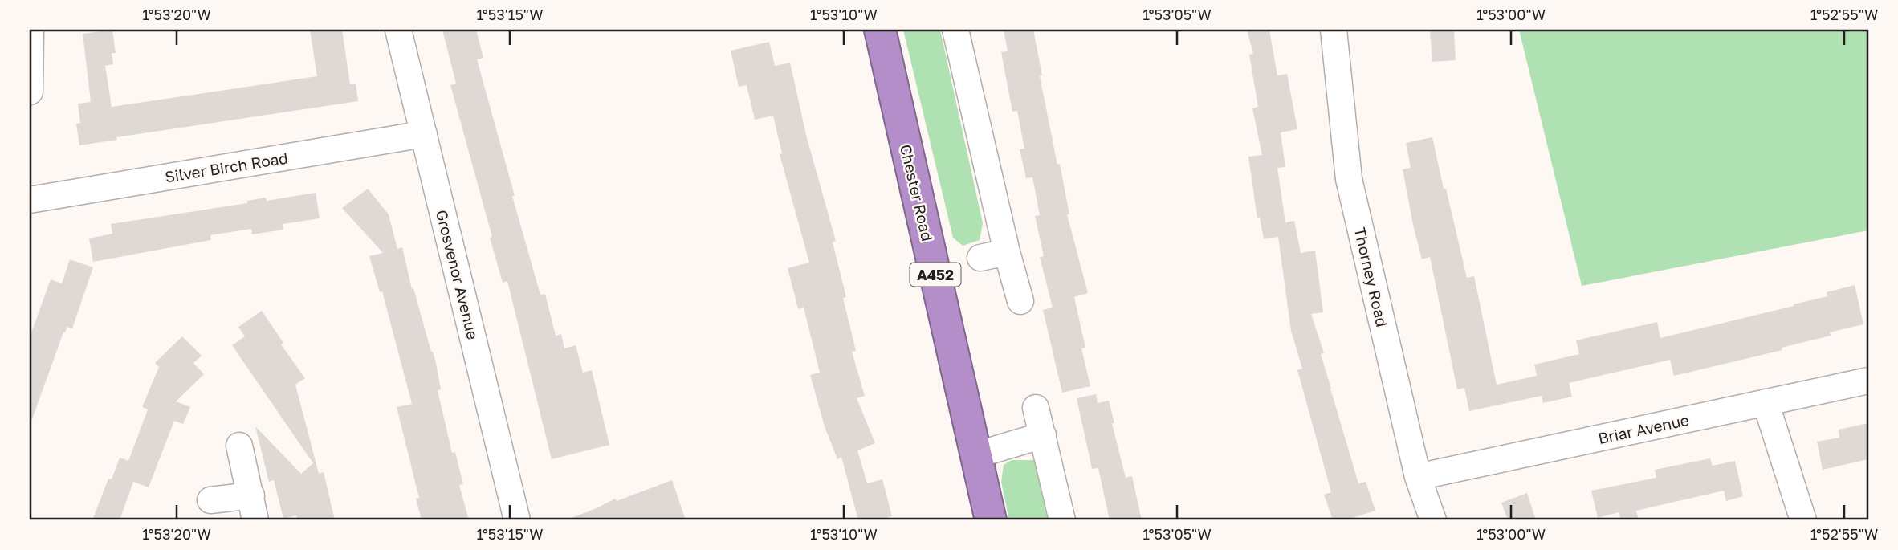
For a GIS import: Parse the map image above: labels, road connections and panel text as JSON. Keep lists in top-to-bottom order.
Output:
{
  "streets": {
    "highway": ["Chester Road", "A452"],
    "street": [
      "Silver Birch Road",
      "Grosvenor Avenue",
      "Thorney Road",
      "Briar Avenue"
    ]
  },
  "crossings": [
    ["Silver Birch Road", "Grosvenor Avenue"],
    ["Thorney Road", "Briar Avenue"]
  ],
  "coordinates": [
    "1°53'20\"W",
    "1°53'15\"W",
    "1°53'10\"W",
    "1°53'05\"W",
    "1°53'00\"W",
    "1°52'55\"W"
  ]
}
